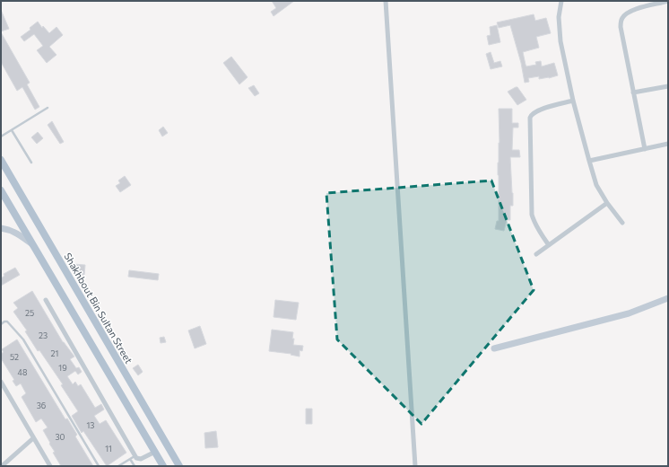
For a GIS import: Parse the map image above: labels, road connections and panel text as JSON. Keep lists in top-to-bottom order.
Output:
{
  "streets": {
    "main road": ["Shakhbout Bin Sultan Street"]
  },
  "house_numbers": [
    "25",
    "23",
    "21",
    "52",
    "19",
    "48",
    "36",
    "13",
    "30",
    "11"
  ]
}
